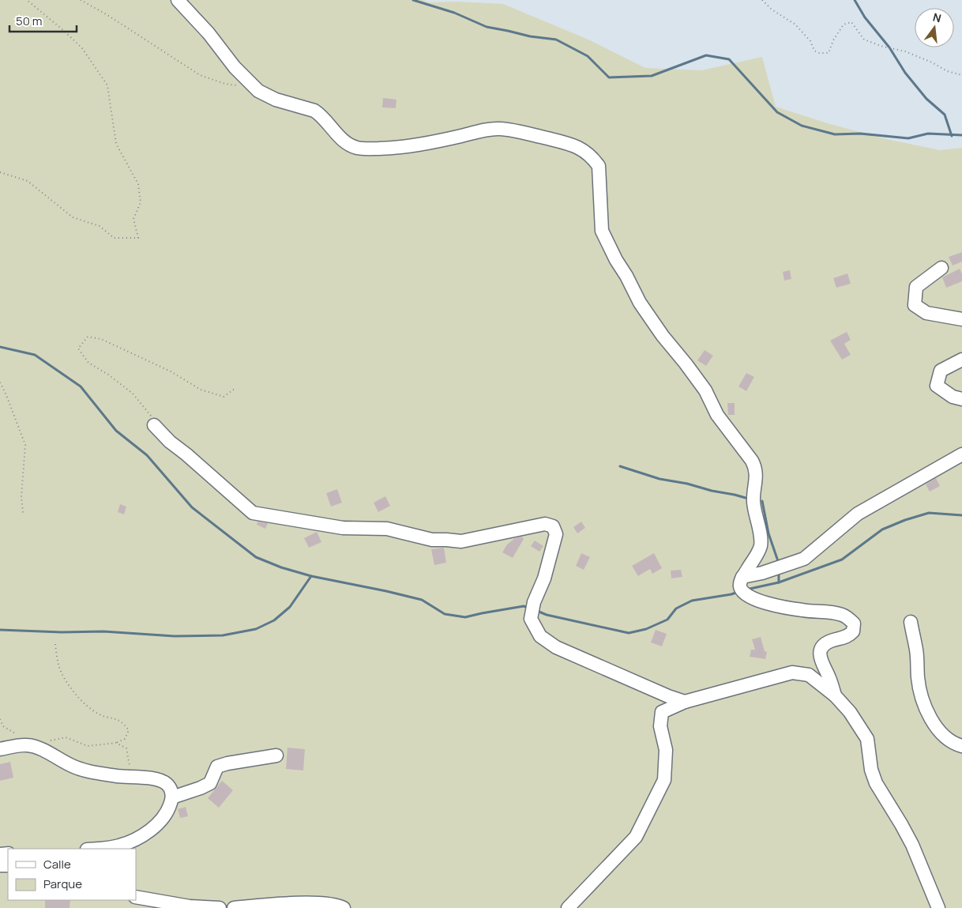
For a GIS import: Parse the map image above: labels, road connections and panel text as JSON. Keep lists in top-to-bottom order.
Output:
{
  "legend": ["Calle", "Parque"],
  "scale_bar": "50 m",
  "north": "top"
}
